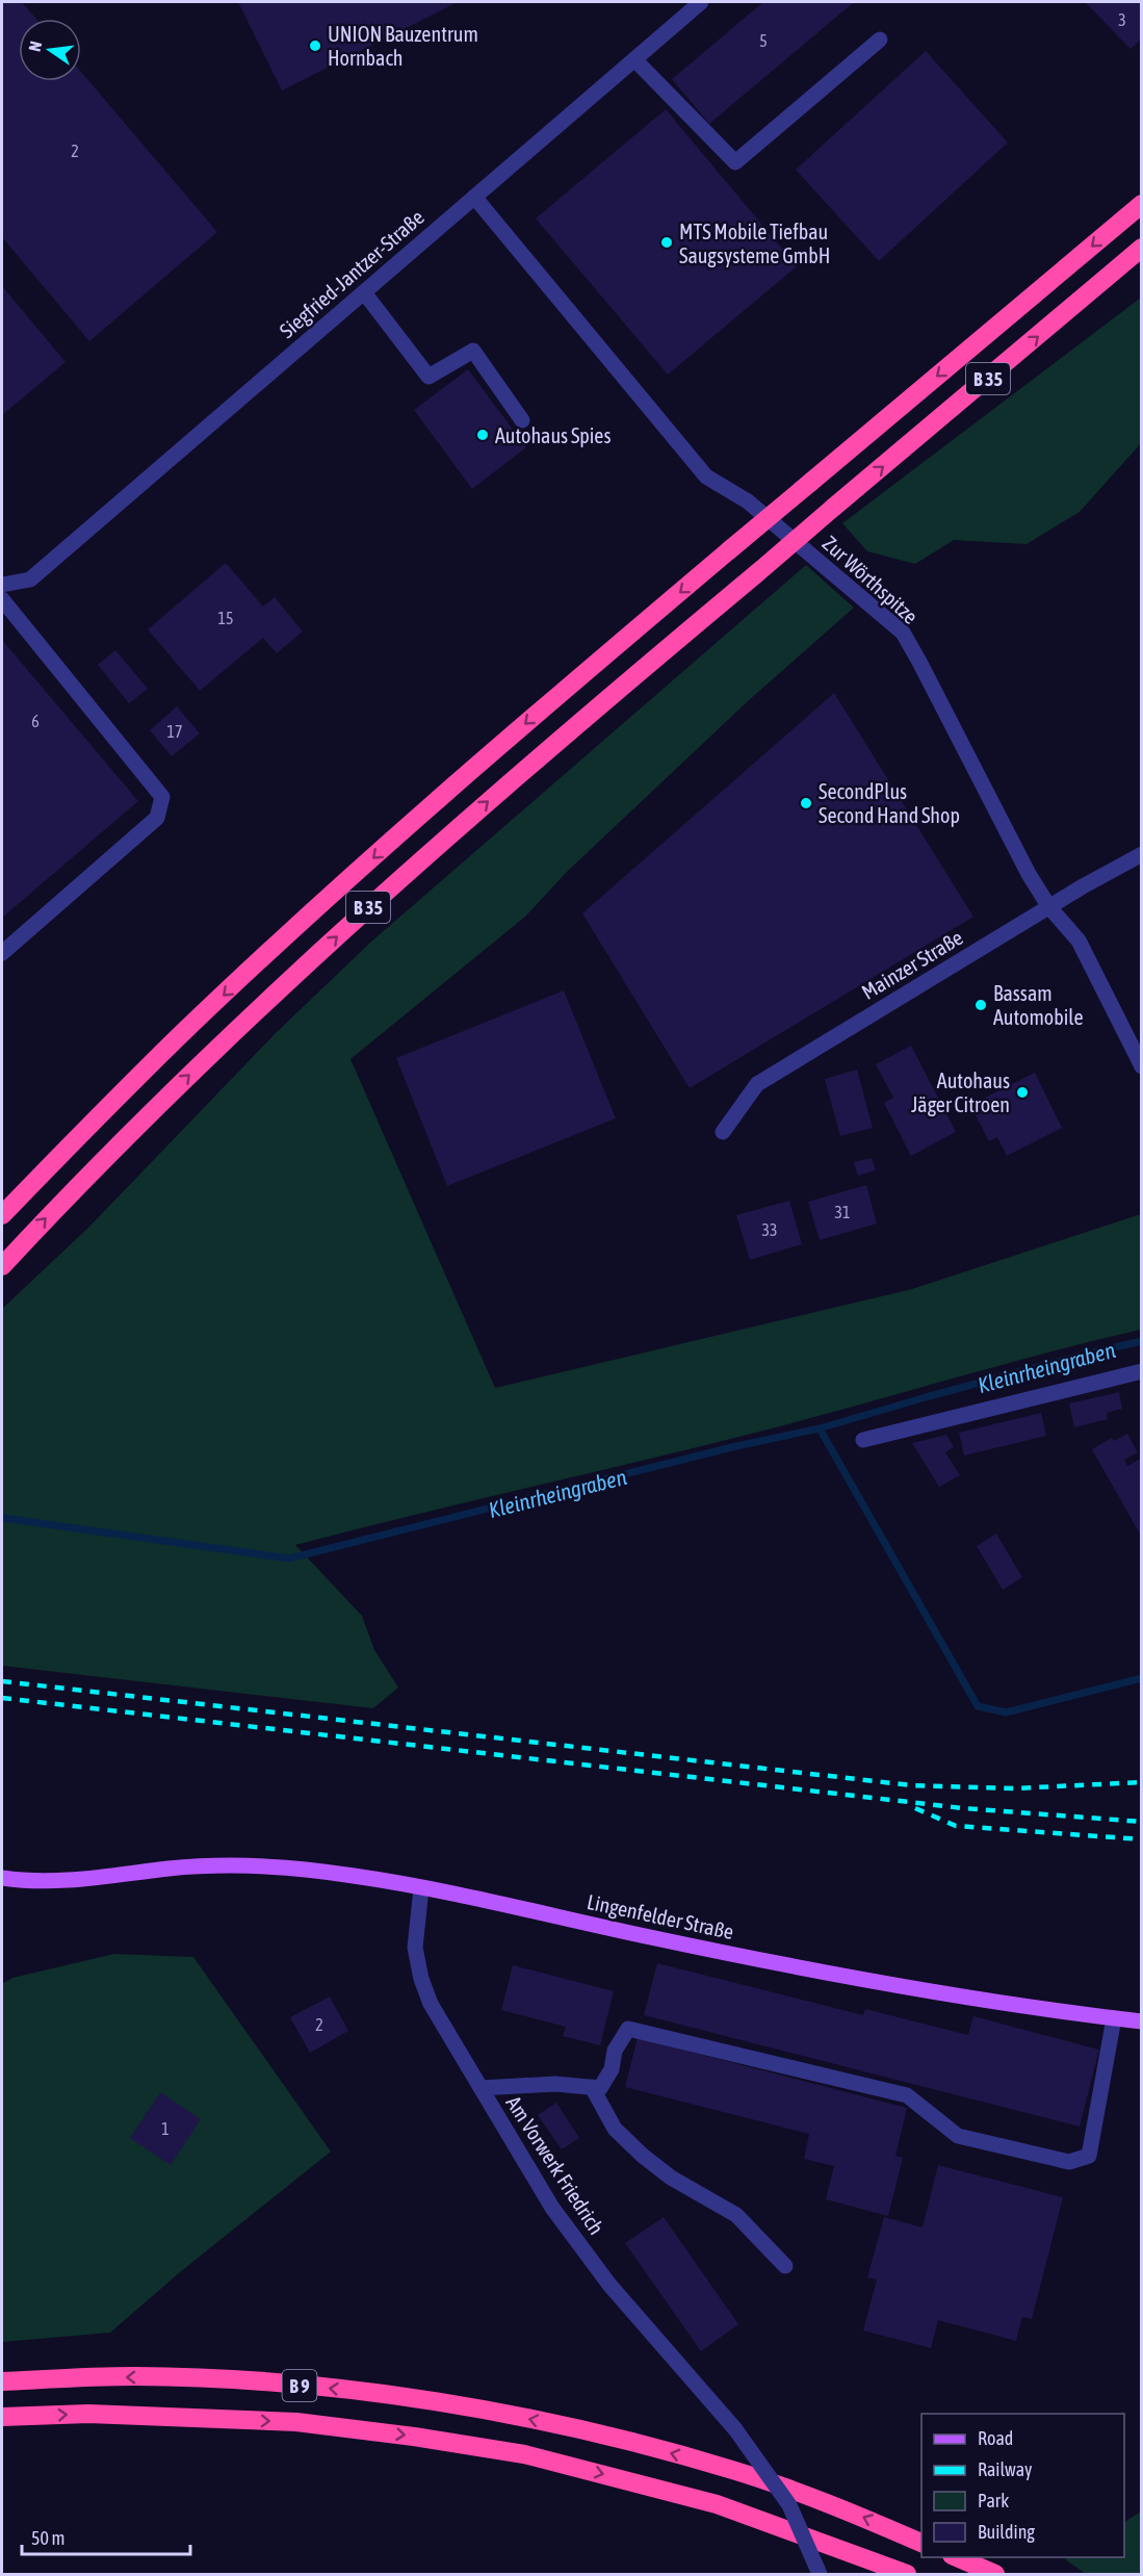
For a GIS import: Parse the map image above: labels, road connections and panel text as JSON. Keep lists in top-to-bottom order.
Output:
{
  "streets": {
    "highway": ["B 35", "B 9"],
    "main road": ["Lingenfelder Straße"],
    "street": [
      "Siegfried-Jantzer-Straße",
      "Zur Wörthspitze",
      "Mainzer Straße",
      "Am Vorwerk Friedrich"
    ]
  },
  "crossings": [
    ["Siegfried-Jantzer-Straße", "Zur Wörthspitze"],
    ["Zur Wörthspitze", "Mainzer Straße"],
    ["Lingenfelder Straße", "Am Vorwerk Friedrich"]
  ],
  "water": ["Kleinrheingraben"],
  "places": [
    "UNION Bauzentrum Hornbach",
    "MTS Mobile Tiefbau Saugsysteme GmbH",
    "Autohaus Spies",
    "SecondPlus Second Hand Shop",
    "Bassam Automobile",
    "Autohaus Jäger Citroen"
  ],
  "house_numbers": [
    "3",
    "5",
    "2",
    "15",
    "6",
    "17",
    "31",
    "33",
    "2",
    "1"
  ],
  "legend": [
    "Road",
    "Railway",
    "Park",
    "Building"
  ],
  "scale_bar": "50 m",
  "north": "left"
}
